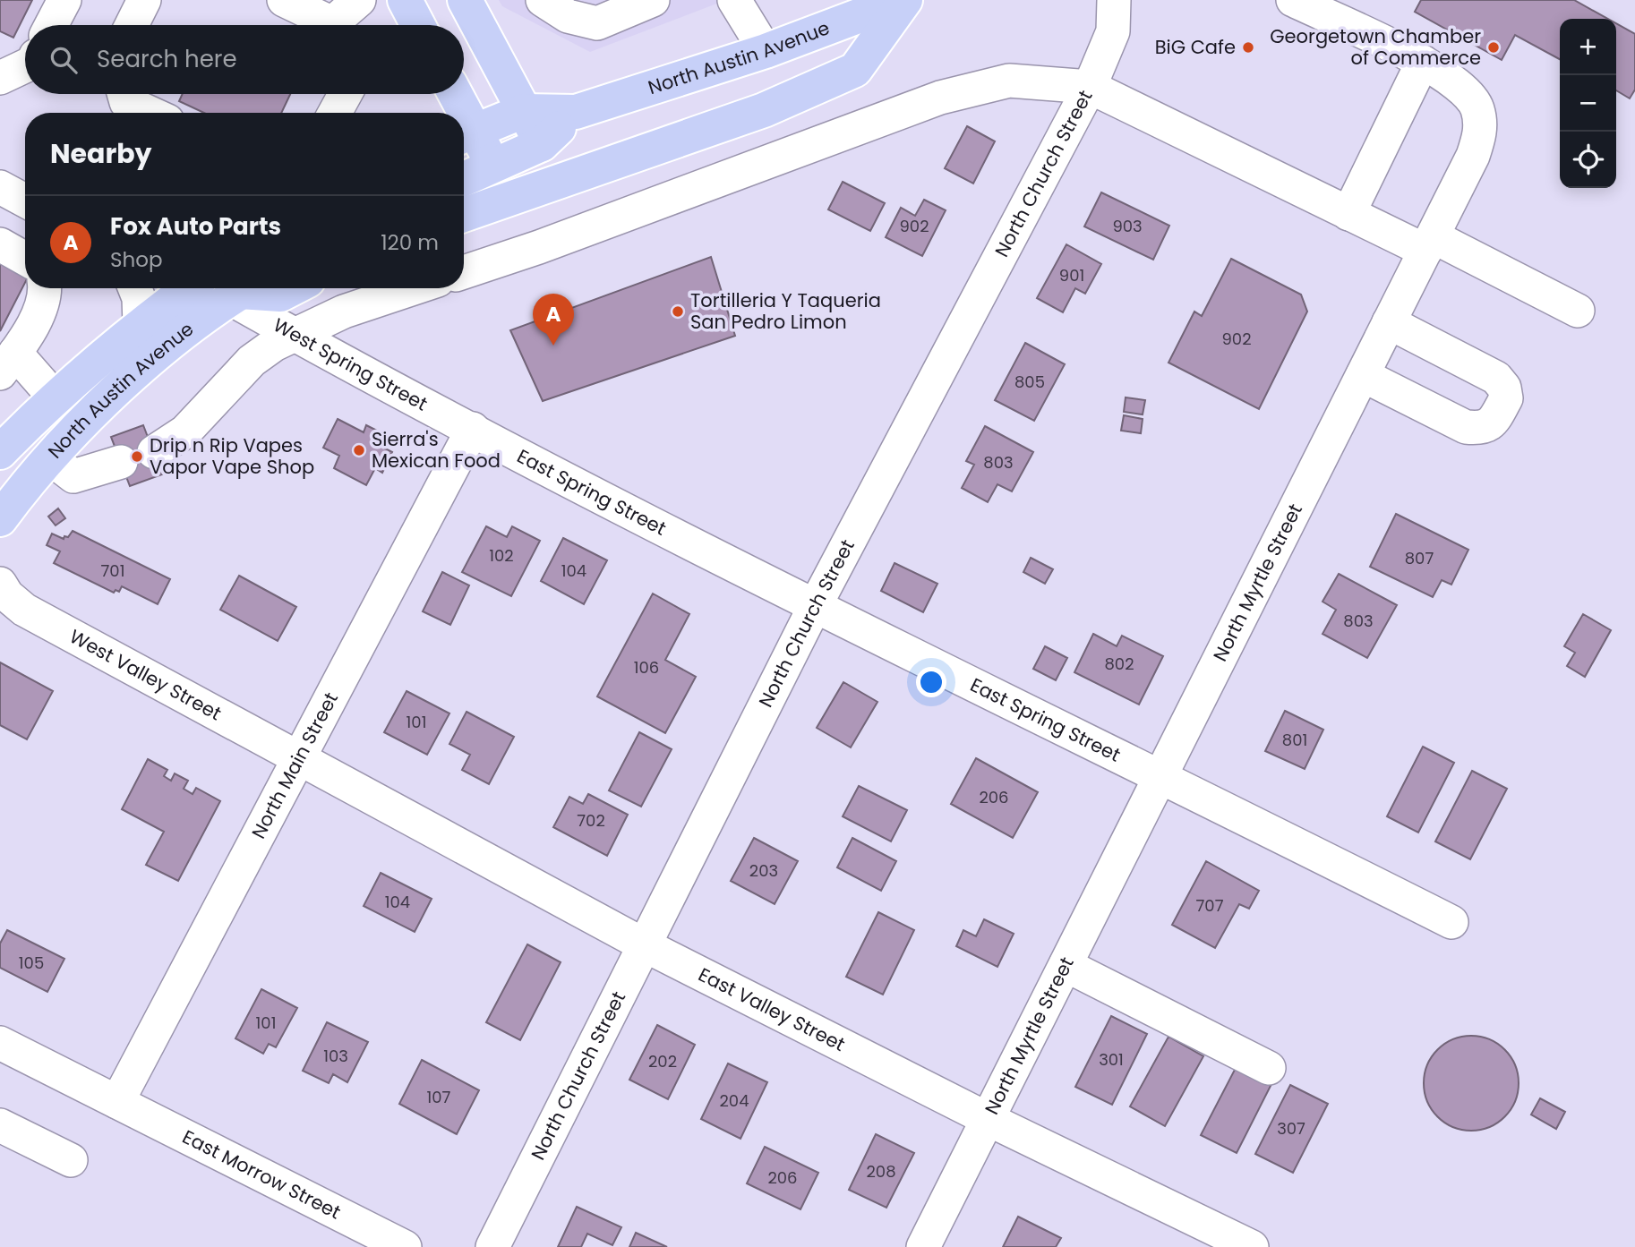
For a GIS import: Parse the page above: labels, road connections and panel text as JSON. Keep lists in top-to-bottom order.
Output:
{
  "streets": {
    "main road": ["North Austin Avenue"],
    "street": [
      "North Church Street",
      "West Spring Street",
      "East Spring Street",
      "North Myrtle Street",
      "West Valley Street",
      "North Main Street",
      "East Valley Street",
      "East Morrow Street"
    ]
  },
  "crossings": [
    ["North Austin Avenue", "West Spring Street"],
    ["North Church Street", "East Spring Street"],
    ["North Church Street", "East Valley Street"],
    ["West Spring Street", "East Spring Street"],
    ["West Spring Street", "North Main Street"],
    ["East Spring Street", "North Myrtle Street"],
    ["East Spring Street", "North Main Street"],
    ["North Myrtle Street", "East Valley Street"],
    ["West Valley Street", "North Main Street"],
    ["West Valley Street", "East Valley Street"],
    ["North Main Street", "East Valley Street"],
    ["North Main Street", "East Morrow Street"]
  ],
  "places": [
    "BiG Cafe",
    "Georgetown Chamber of Commerce",
    "Tortilleria Y Taqueria San Pedro Limon",
    "Sierra's Mexican Food",
    "Drip n Rip Vapes Vapor Vape Shop"
  ],
  "house_numbers": [
    "902",
    "903",
    "901",
    "902",
    "805",
    "803",
    "102",
    "807",
    "701",
    "104",
    "803",
    "802",
    "106",
    "101",
    "801",
    "206",
    "702",
    "203",
    "104",
    "707",
    "105",
    "101",
    "103",
    "301",
    "202",
    "107",
    "204",
    "307",
    "208",
    "206"
  ],
  "page": {
    "map_buttons": ["+", "−"],
    "search": "Search here",
    "heading": "Nearby",
    "list": [
      {
        "mark": "A",
        "name": "Fox Auto Parts",
        "note": "Shop",
        "value": "120 m"
      }
    ],
    "pins": "A"
  }
}
